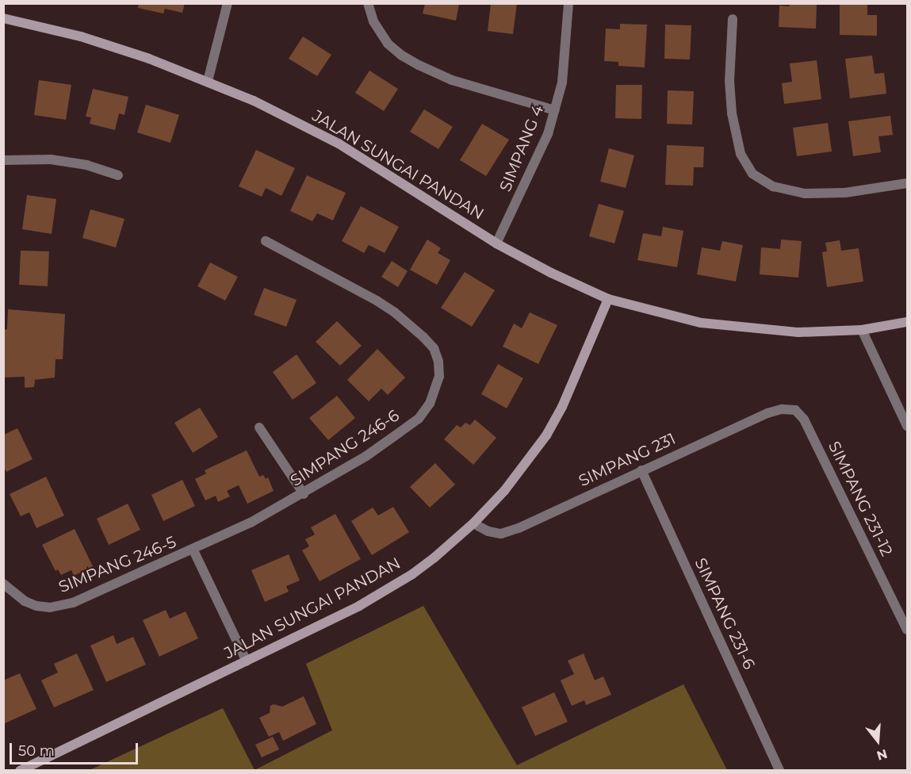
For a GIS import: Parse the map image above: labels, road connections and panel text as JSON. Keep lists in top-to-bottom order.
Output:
{
  "streets": {
    "street": [
      "SIMPANG 4",
      "JALAN SUNGAI PANDAN",
      "SIMPANG 246-6",
      "SIMPANG 231",
      "SIMPANG 231-12",
      "SIMPANG 246-5",
      "SIMPANG 231-6"
    ]
  },
  "crossings": [
    ["SIMPANG 4", "JALAN SUNGAI PANDAN"],
    ["JALAN SUNGAI PANDAN", "SIMPANG 231"],
    ["SIMPANG 246-6", "SIMPANG 246-5"],
    ["SIMPANG 231", "SIMPANG 231-12"],
    ["SIMPANG 231", "SIMPANG 231-6"]
  ],
  "scale_bar": "50 m",
  "north": "bottom"
}
